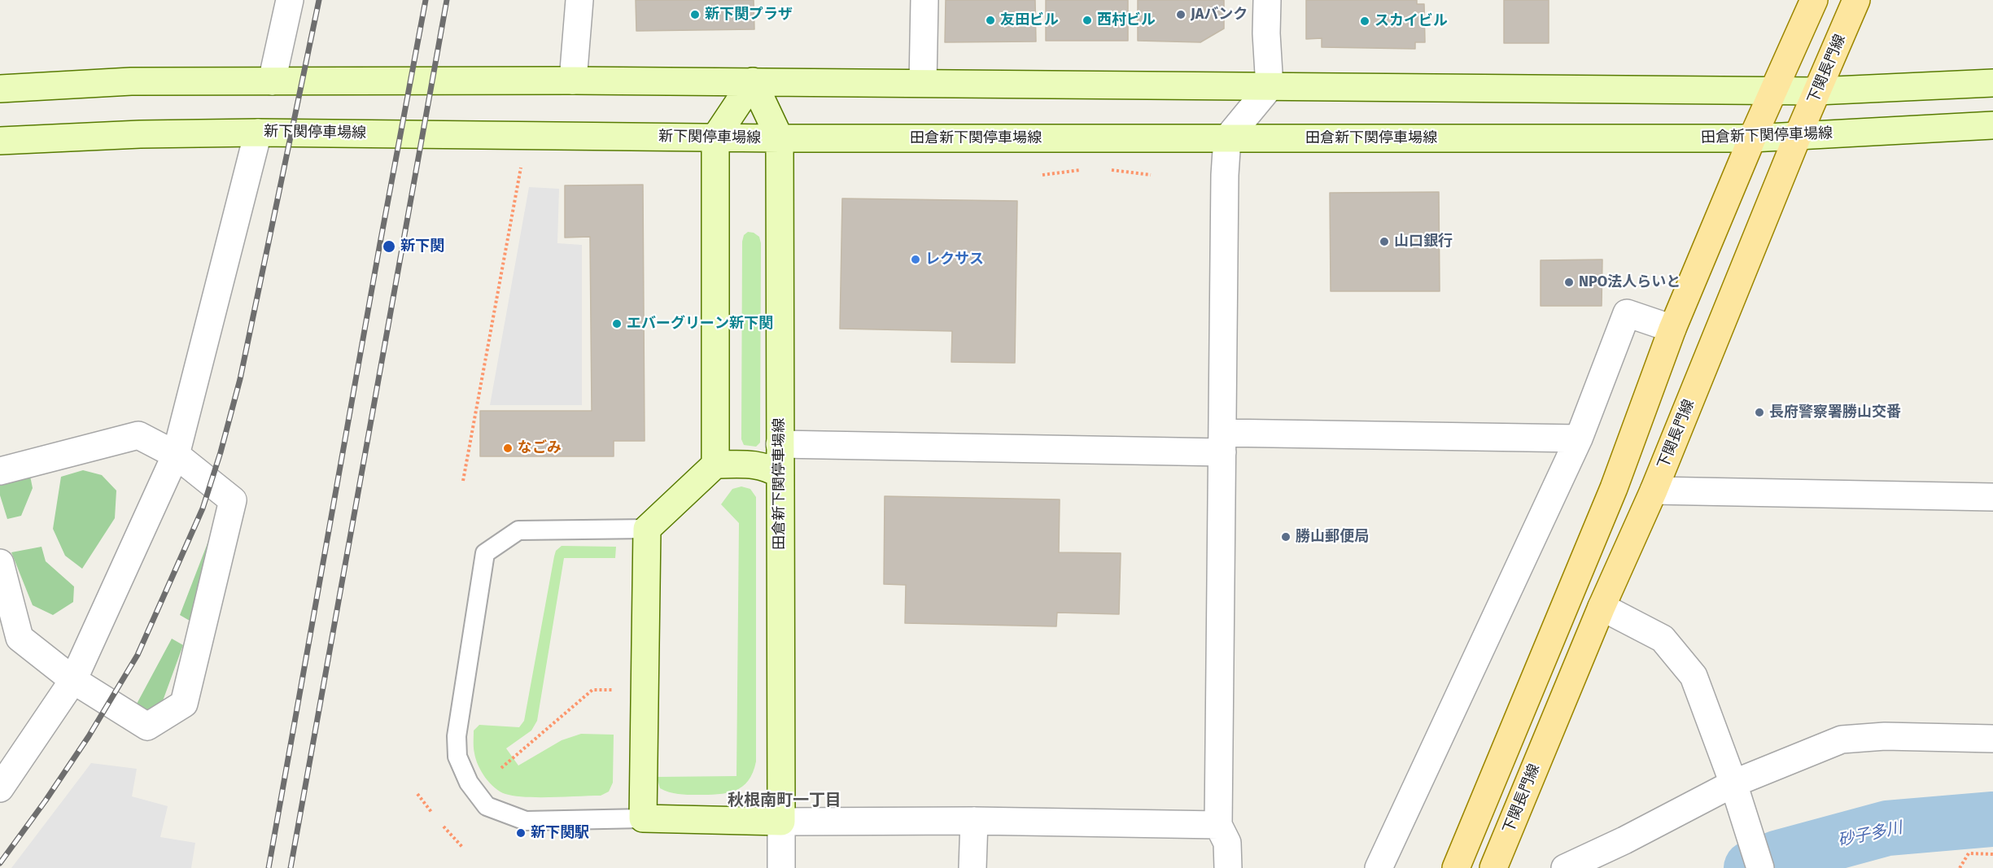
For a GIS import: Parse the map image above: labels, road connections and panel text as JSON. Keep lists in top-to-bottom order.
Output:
{
  "streets": {
    "main road": ["下関長門線", "新下関停車場線", "田倉新下関停車場線"]
  },
  "crossings": [
    ["下関長門線", "田倉新下関停車場線"],
    ["新下関停車場線", "田倉新下関停車場線"]
  ],
  "districts": ["秋根南町一丁目"],
  "water": ["砂子多川"],
  "places": [
    "新下関プラザ",
    "JAバンク",
    "友田ビル",
    "西村ビル",
    "スカイビル",
    "山口銀行",
    "新下関",
    "レクサス",
    "NPO法人らいと",
    "エバーグリーン新下関",
    "長府警察署勝山交番",
    "なごみ",
    "勝山郵便局",
    "新下関駅"
  ]
}
